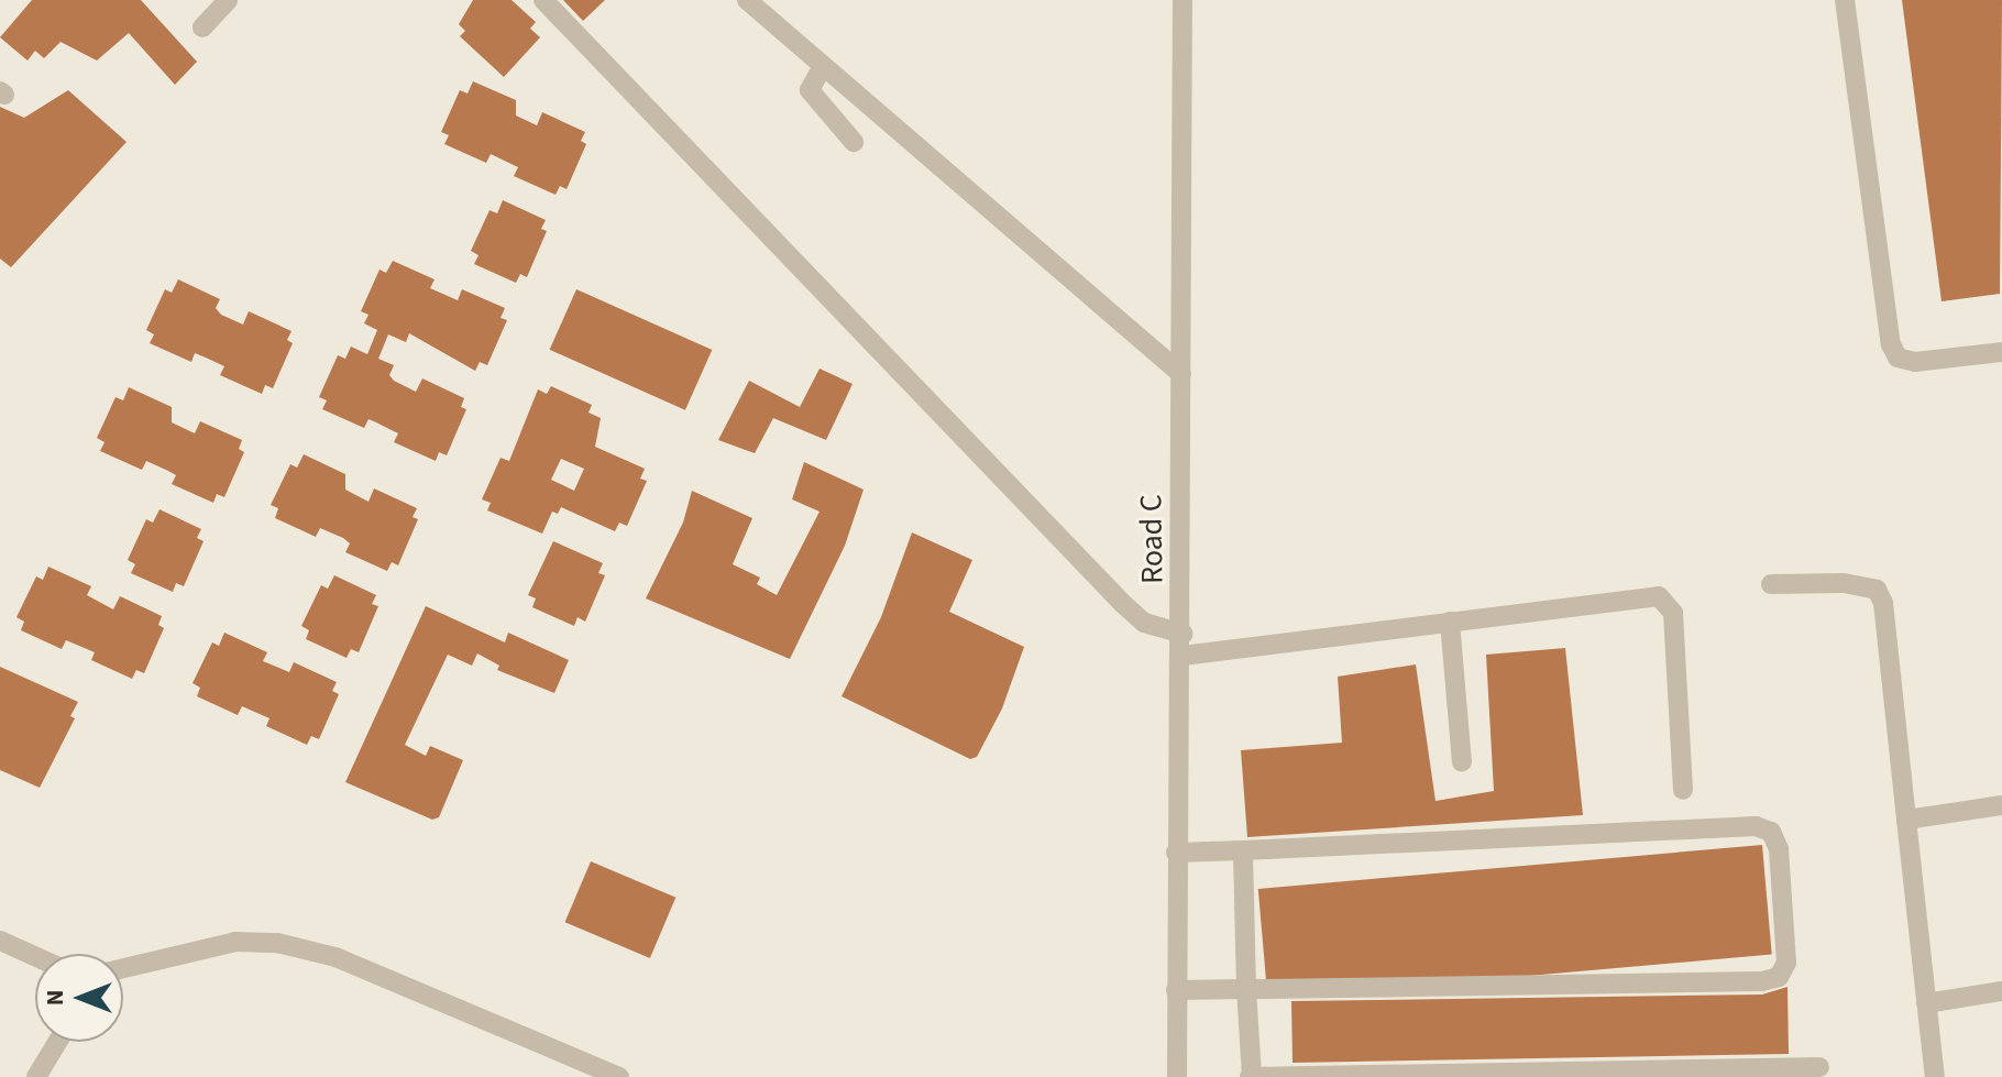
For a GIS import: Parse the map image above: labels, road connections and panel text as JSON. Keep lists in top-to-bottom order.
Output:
{
  "streets": {
    "street": ["Road C"]
  },
  "north": "left"
}
